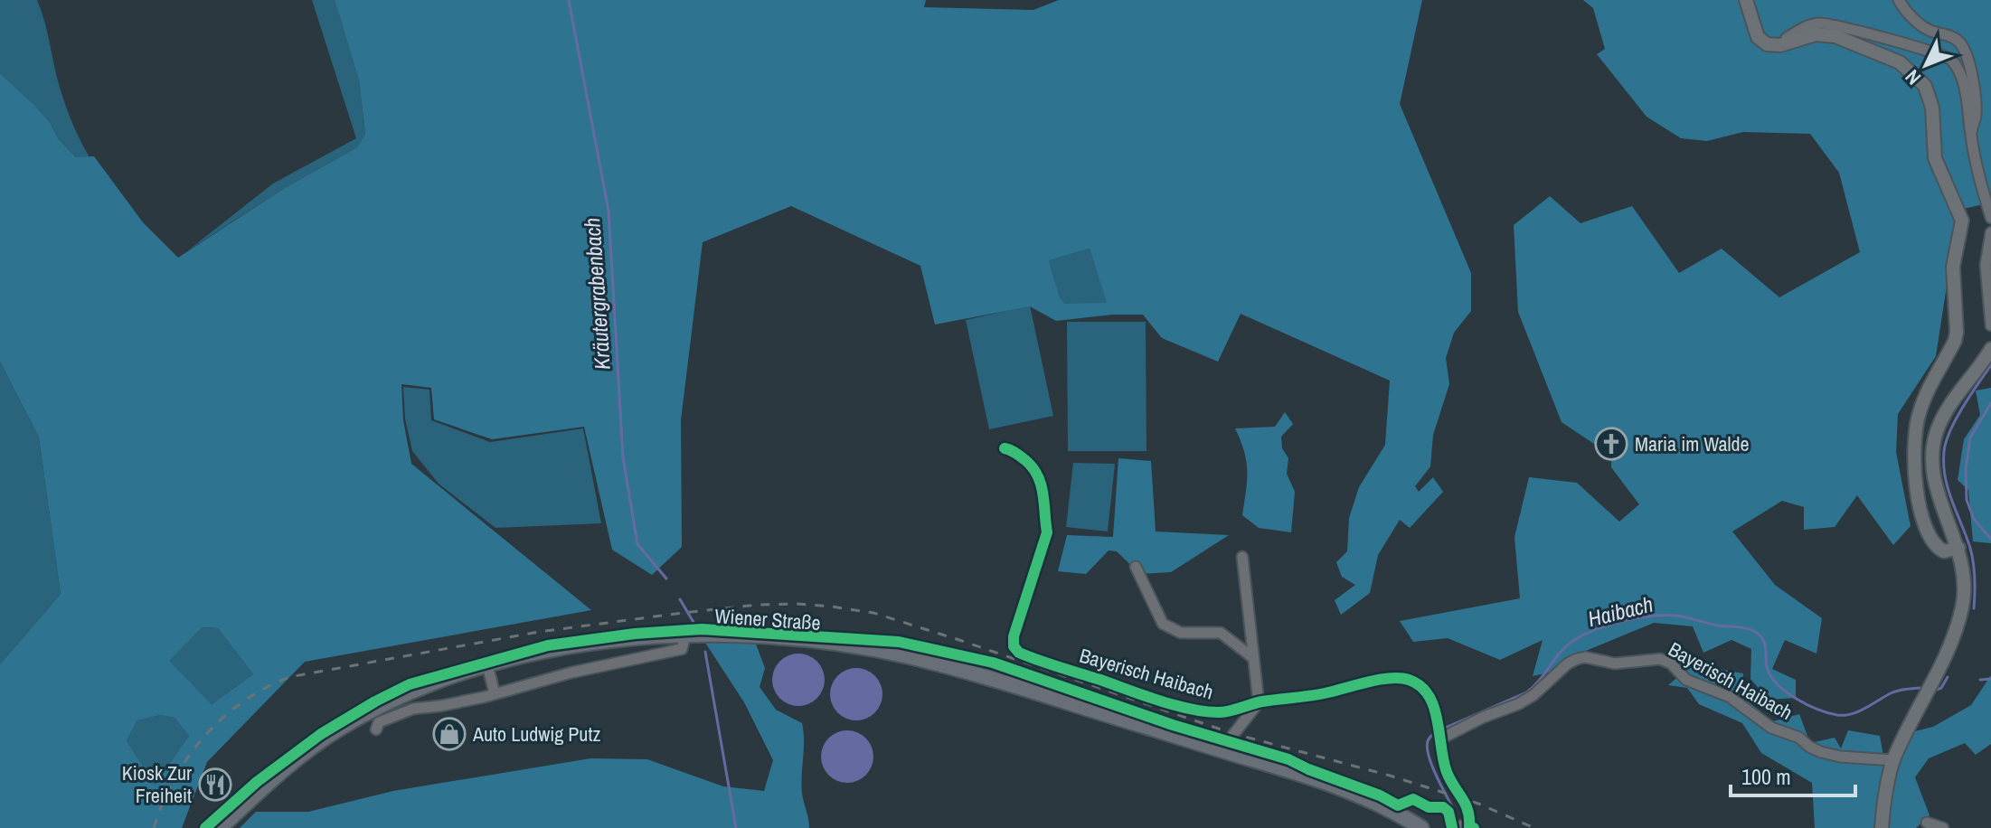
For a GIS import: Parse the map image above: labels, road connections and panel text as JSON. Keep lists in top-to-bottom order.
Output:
{
  "streets": {
    "main road": ["Wiener Straße"],
    "street": ["Bayerisch Haibach"]
  },
  "water": ["Kräutergrabenbach", "Haibach"],
  "places": {
    "church": ["Maria im Walde"],
    "shop": ["Auto Ludwig Putz"],
    "restaurant": ["Kiosk Zur Freiheit"]
  },
  "scale_bar": "100 m",
  "north": "bottom left"
}
